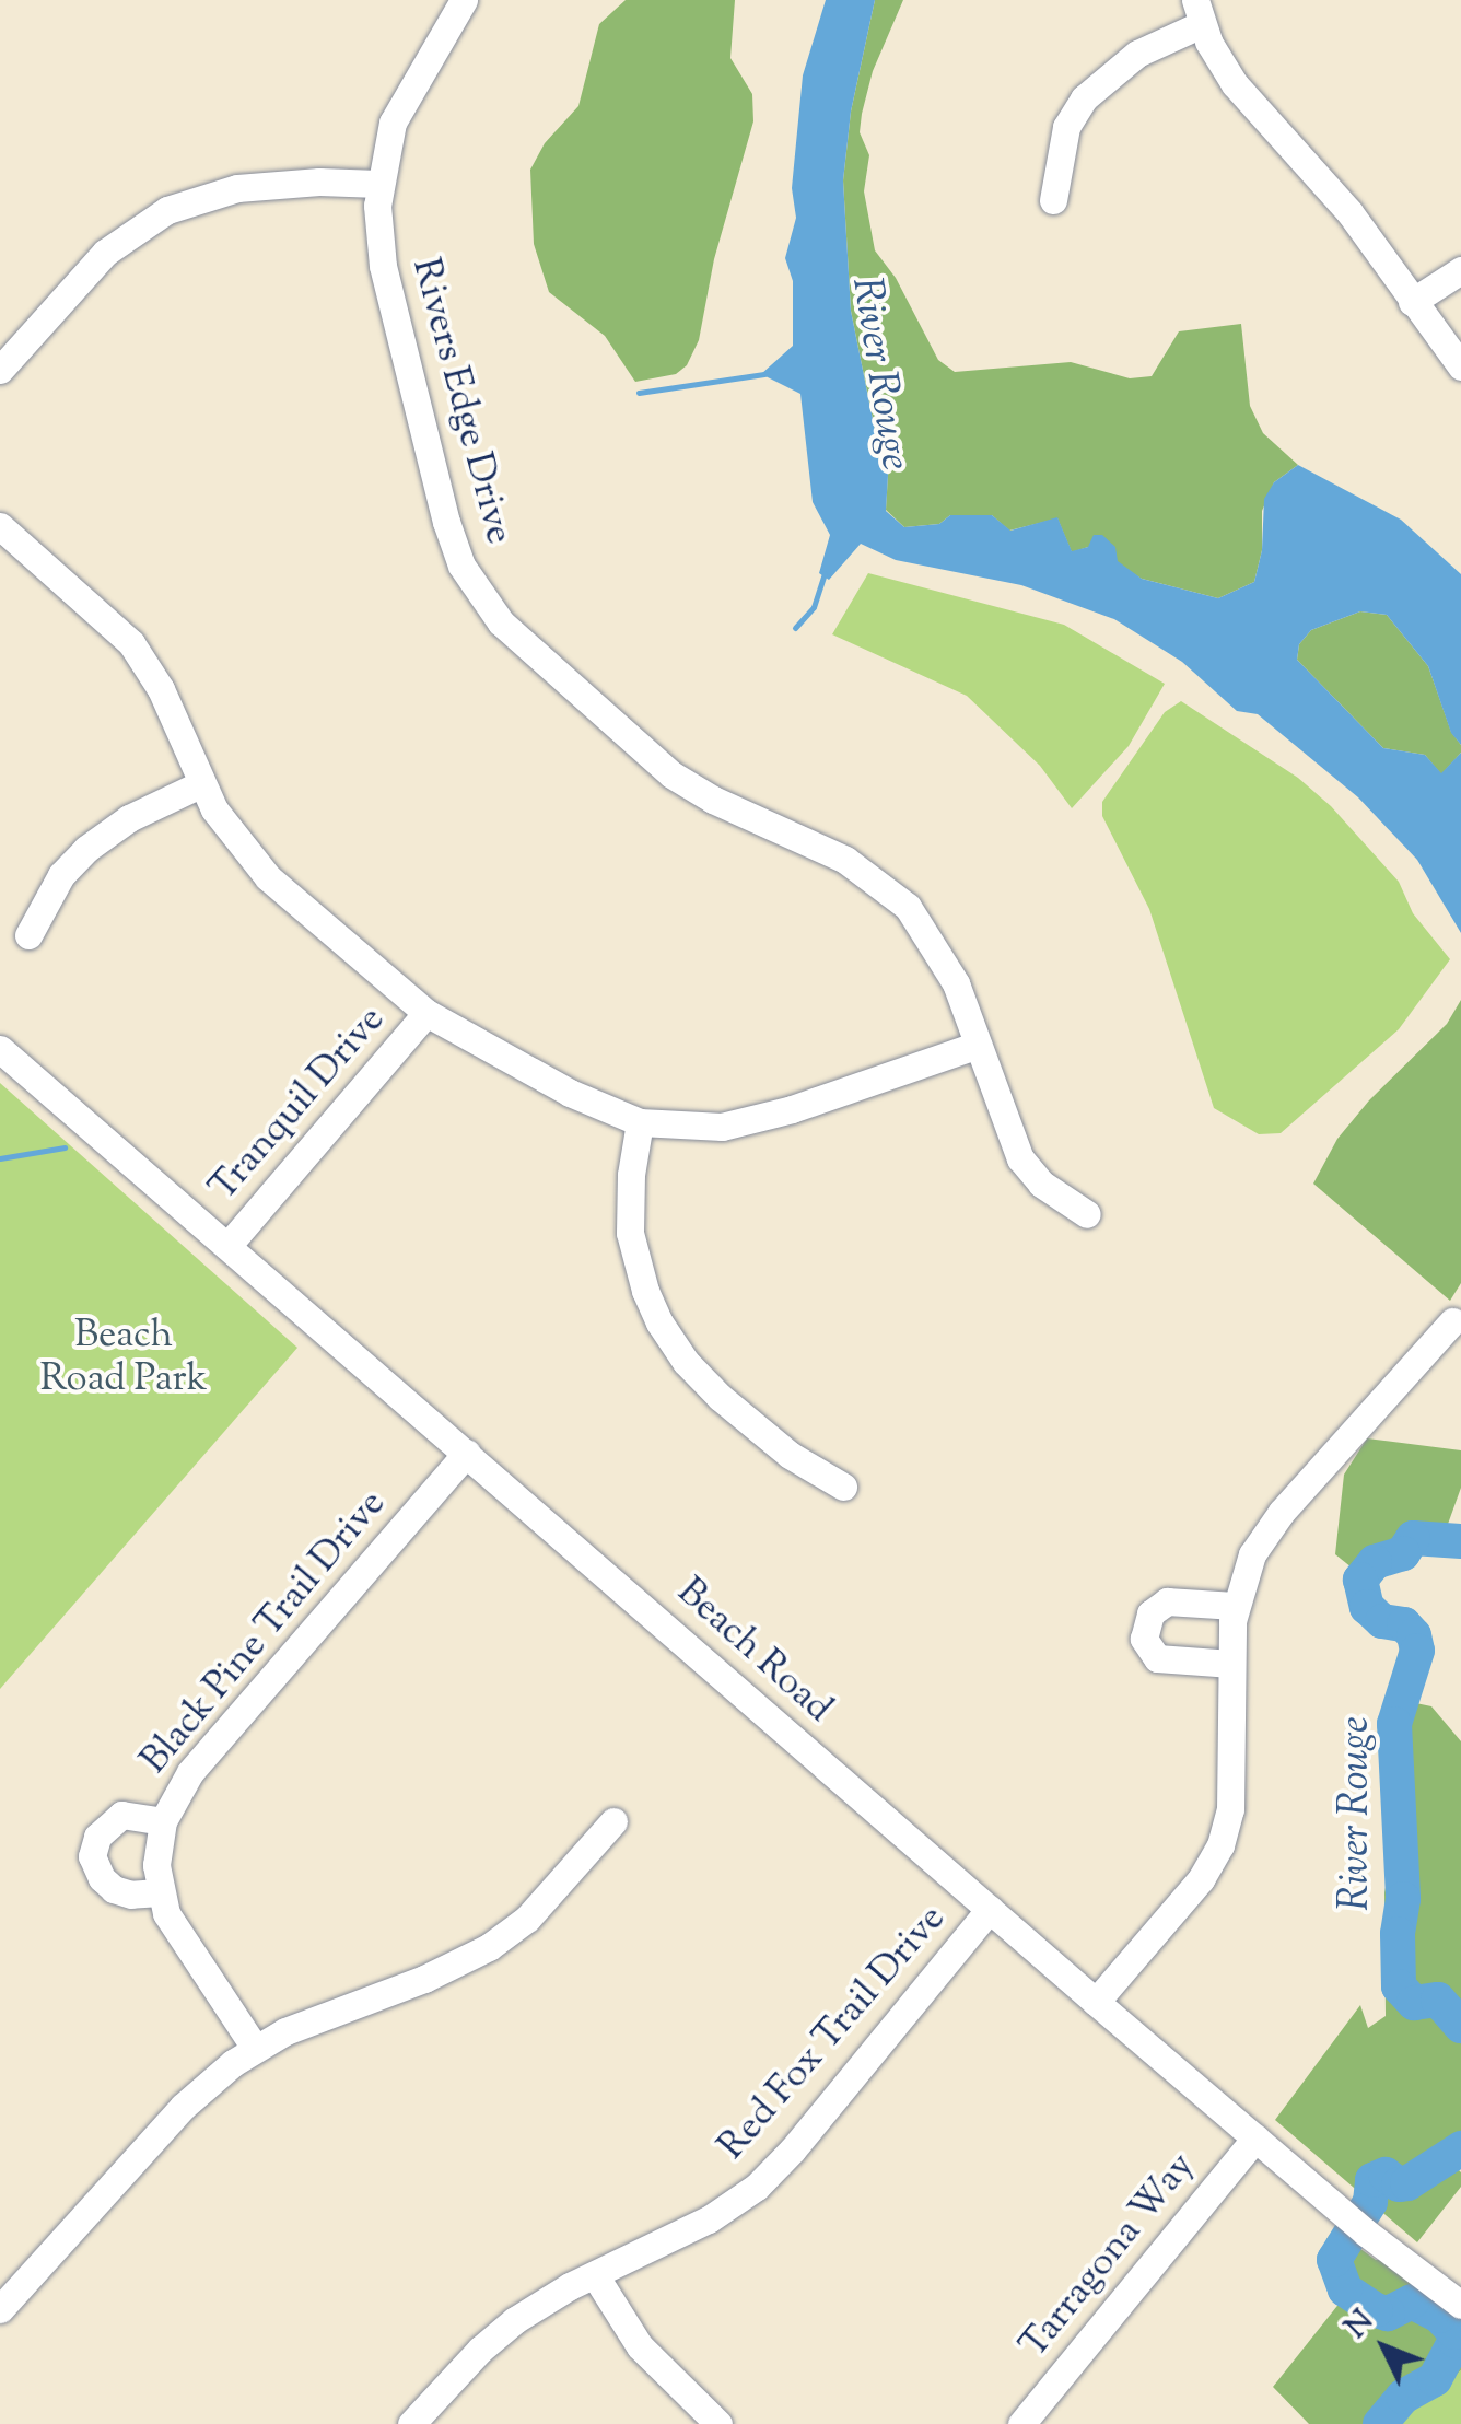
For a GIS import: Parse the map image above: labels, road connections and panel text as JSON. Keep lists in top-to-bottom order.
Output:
{
  "streets": {
    "street": [
      "Rivers Edge Drive",
      "Tranquil Drive",
      "Black Pine Trail Drive",
      "Beach Road",
      "Red Fox Trail Drive",
      "Tarragona Way"
    ]
  },
  "crossings": [
    ["Tranquil Drive", "Beach Road"],
    ["Black Pine Trail Drive", "Beach Road"],
    ["Beach Road", "Red Fox Trail Drive"],
    ["Beach Road", "Tarragona Way"]
  ],
  "water": ["River Rouge"],
  "parks": ["Beach Road Park"],
  "north": "top left"
}
